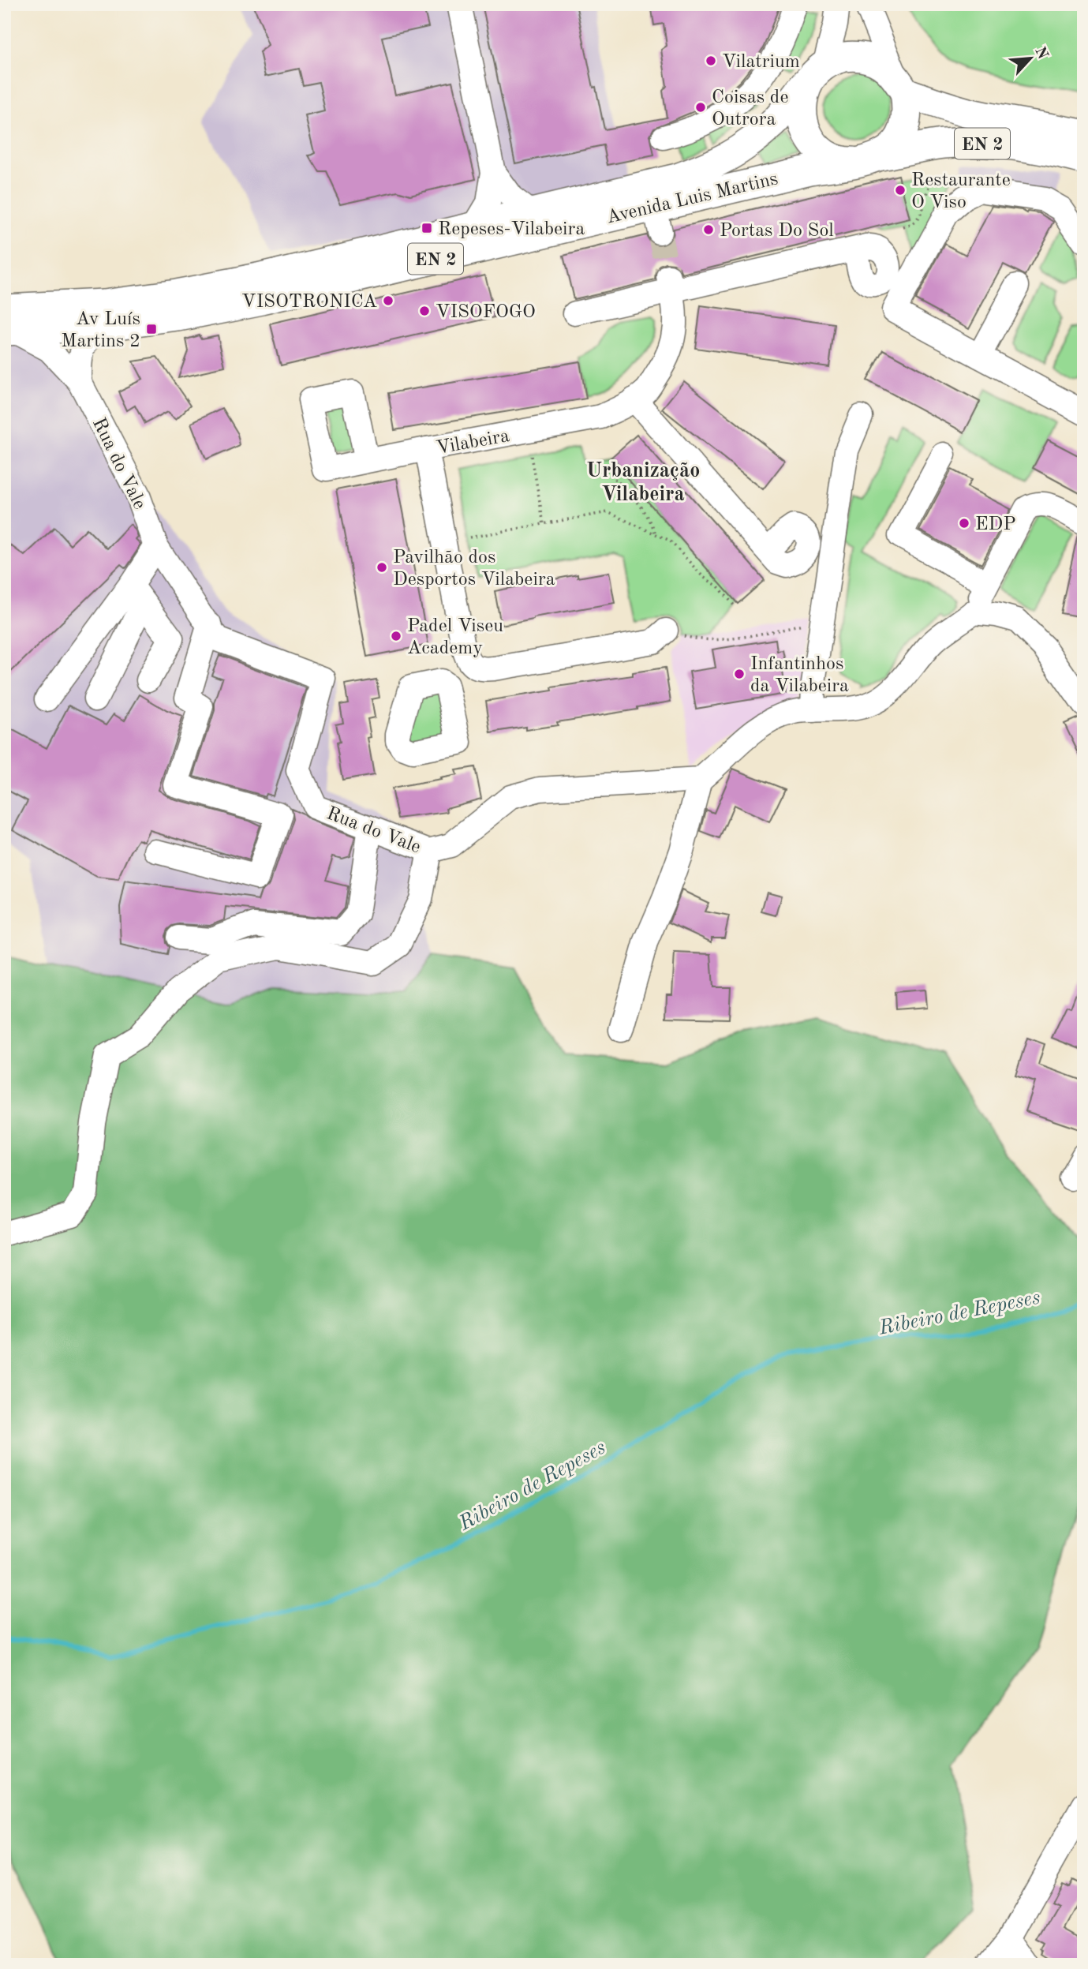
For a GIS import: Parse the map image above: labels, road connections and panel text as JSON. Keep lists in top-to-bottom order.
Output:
{
  "streets": {
    "main road": ["EN 2", "Avenida Luis Martins"],
    "street": ["Vilabeira", "Rua do Vale"]
  },
  "crossings": [
    ["EN 2", "Avenida Luis Martins"]
  ],
  "districts": ["Urbanização Vilabeira"],
  "water": ["Ribeiro de Repeses"],
  "places": {
    "other": [
      "Vilatrium",
      "Coisas de Outrora",
      "Restaurante O Viso",
      "Portas Do Sol",
      "VISOTRONICA",
      "VISOFOGO",
      "EDP",
      "Pavilhão dos Desportos Vilabeira",
      "Padel Viseu Academy",
      "Infantinhos da Vilabeira"
    ],
    "transit": ["Repeses-Vilabeira", "Av Luís Martins 2"]
  },
  "north": "top right"
}
